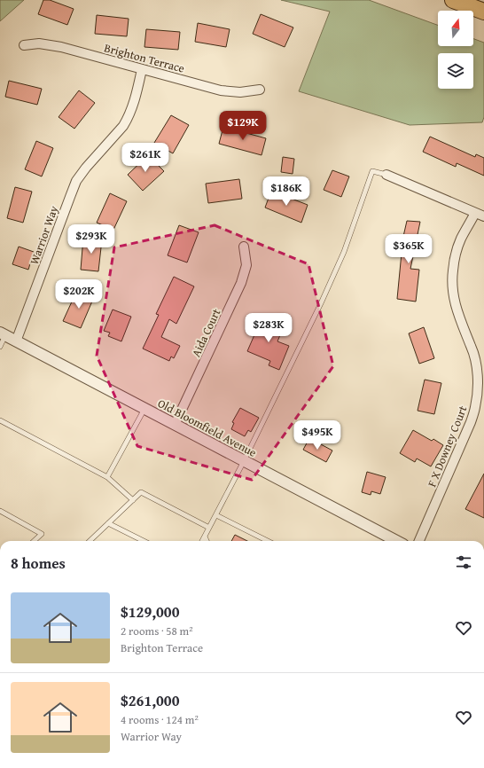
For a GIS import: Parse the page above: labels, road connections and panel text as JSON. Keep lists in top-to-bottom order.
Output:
{
  "streets": {
    "street": [
      "Brighton Terrace",
      "Warrior Way",
      "Aida Court",
      "Old Bloomfield Avenue",
      "F X Downey Court"
    ]
  },
  "crossings": [
    ["Brighton Terrace", "Warrior Way"],
    ["Warrior Way", "Old Bloomfield Avenue"],
    ["Aida Court", "Old Bloomfield Avenue"]
  ],
  "north": "top",
  "page": {
    "price": [
      "$129K",
      "$261K",
      "$186K",
      "$293K",
      "$365K",
      "$202K",
      "$283K",
      "$495K"
    ],
    "heading": "8 homes",
    "list": [
      {
        "name": "$129,000",
        "note": "2 rooms · 58 m² · Brighton Terrace"
      },
      {
        "name": "$261,000",
        "note": "4 rooms · 124 m² · Warrior Way"
      }
    ]
  }
}
